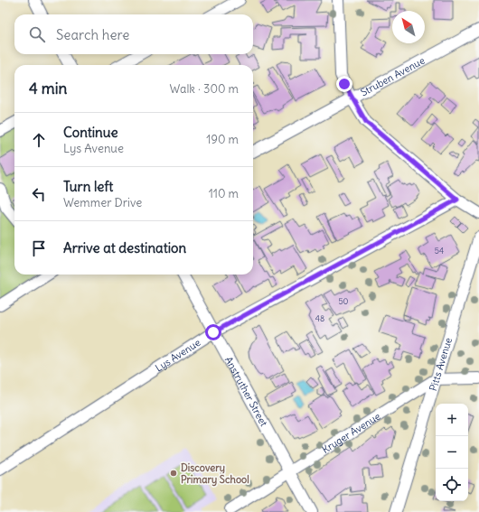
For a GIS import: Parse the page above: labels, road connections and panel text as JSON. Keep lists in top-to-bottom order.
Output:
{
  "streets": {
    "street": [
      "Struben Avenue",
      "Lys Avenue",
      "Pitts Avenue",
      "Anstruther Street",
      "Kruger Avenue"
    ]
  },
  "crossings": [
    ["Lys Avenue", "Anstruther Street"],
    ["Pitts Avenue", "Kruger Avenue"],
    ["Anstruther Street", "Kruger Avenue"]
  ],
  "places": ["Discovery Primary School"],
  "house_numbers": ["54", "50", "48"],
  "north": "top left",
  "page": {
    "search": "Search here",
    "heading": ["4 min", "Walk · 300 m"],
    "list": [
      ["Continue", "Lys Avenue", "190 m"],
      ["Turn left", "Wemmer Drive", "110 m"],
      "Arrive at destination"
    ],
    "map_buttons": ["+", "−"]
  }
}
